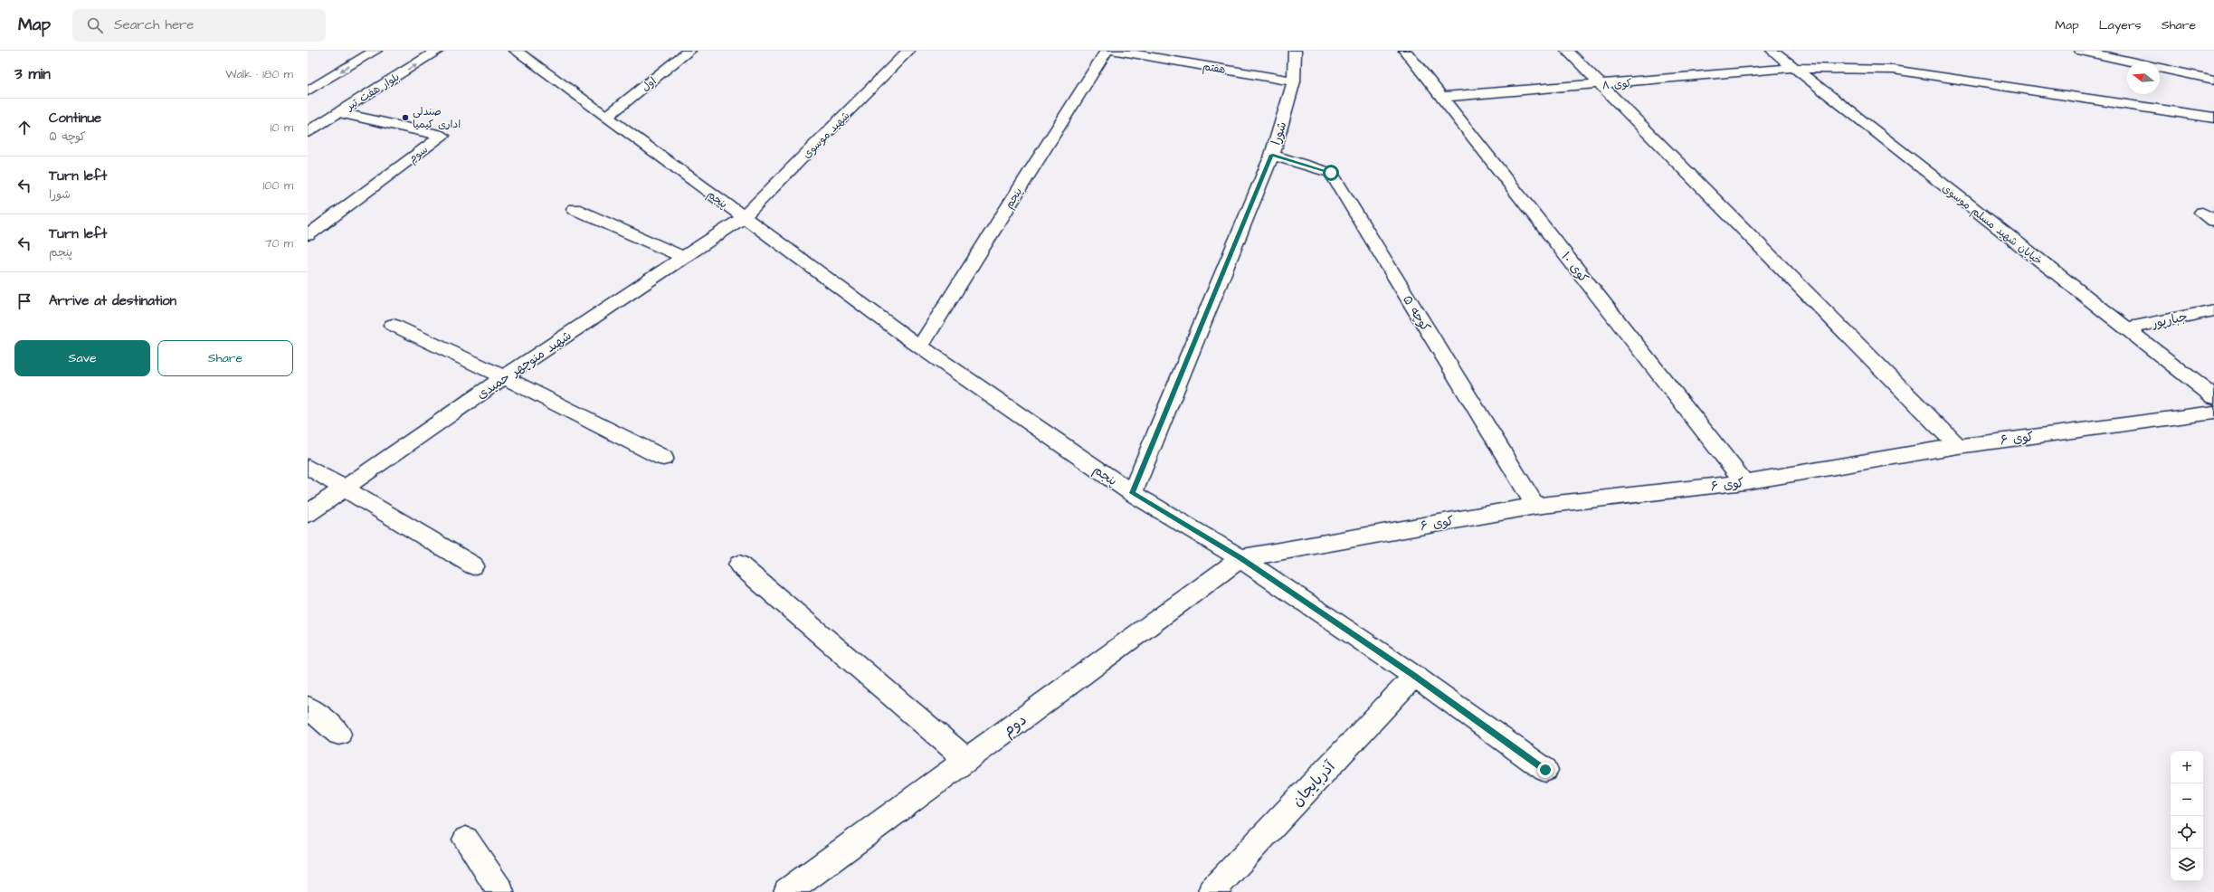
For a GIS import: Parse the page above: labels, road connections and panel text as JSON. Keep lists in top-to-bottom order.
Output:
{
  "streets": {
    "street": [
      "هفتم",
      "اول",
      "کوی ۸",
      "بلوار هفت تیر",
      "شورا",
      "شهید موسوی",
      "سوم",
      "پنجم",
      "خیابان شهید مسلم موسوی",
      "کوی ۱۰",
      "کوچه ۵",
      "جبارپور",
      "شهبد منوچهر حمیدی",
      "کوی ۶",
      "دوم",
      "آذربایجان"
    ]
  },
  "crossings": [
    ["هفتم", "شورا"],
    ["اول", "پنجم"],
    ["کوی ۸", "خیابان شهید مسلم موسوی"],
    ["کوی ۸", "کوی ۱۰"],
    ["بلوار هفت تیر", "سوم"],
    ["شورا", "پنجم"],
    ["شورا", "کوچه ۵"],
    ["شهید موسوی", "پنجم"],
    ["شهید موسوی", "شهبد منوچهر حمیدی"],
    ["پنجم", "شهبد منوچهر حمیدی"],
    ["پنجم", "کوی ۶"],
    ["پنجم", "دوم"],
    ["پنجم", "آذربایجان"],
    ["خیابان شهید مسلم موسوی", "جبارپور"],
    ["کوی ۱۰", "کوی ۶"],
    ["کوچه ۵", "کوی ۶"],
    ["کوی ۶", "دوم"]
  ],
  "places": ["صندلی اداری کیمیا"],
  "north": "left",
  "page": {
    "header": "Map",
    "search": "Search here",
    "nav": ["Map", "Layers", "Share"],
    "heading": ["3 min", "Walk · 180 m"],
    "list": [
      ["Continue", "کوچه ۵", "10 m"],
      ["Turn left", "شورا", "100 m"],
      ["Turn left", "پنجم", "70 m"],
      "Arrive at destination"
    ],
    "buttons": ["Save", "Share"],
    "map_buttons": ["+", "−"]
  }
}
